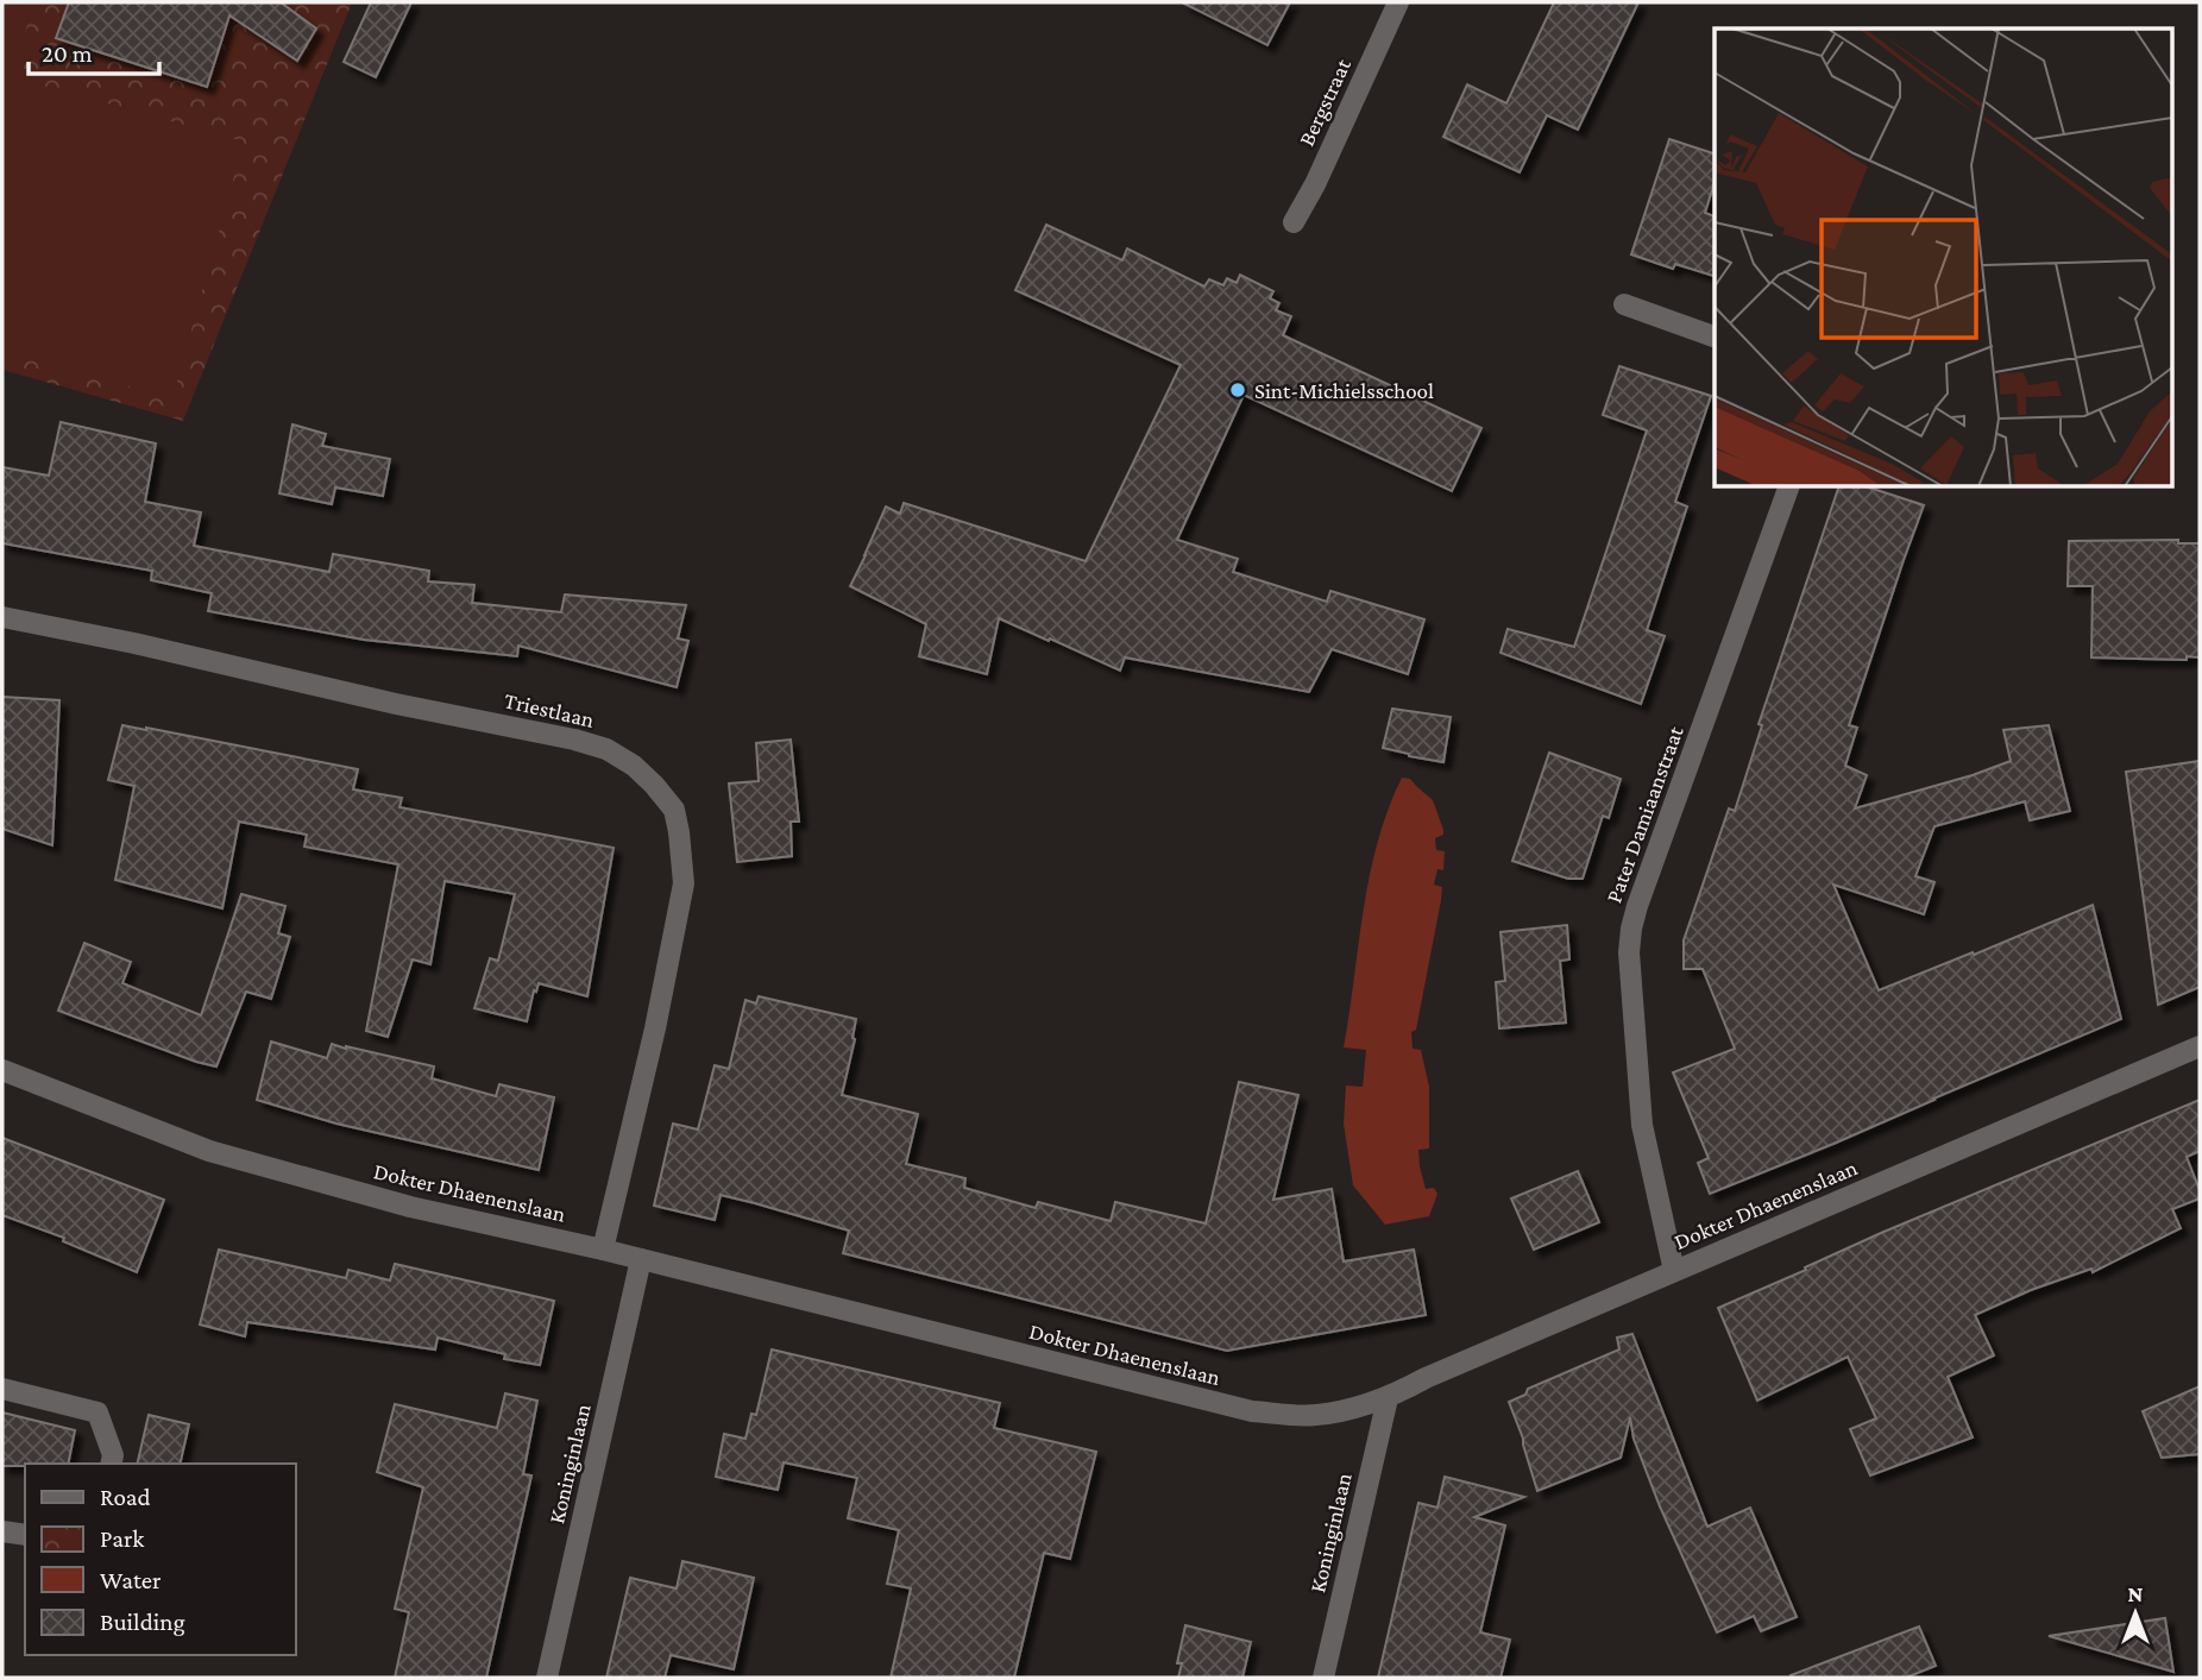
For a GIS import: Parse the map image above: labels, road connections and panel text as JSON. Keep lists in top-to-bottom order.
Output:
{
  "streets": {
    "street": [
      "Bergstraat",
      "Triestlaan",
      "Pater Damiaanstraat",
      "Dokter Dhaenenslaan",
      "Koninginlaan"
    ]
  },
  "crossings": [
    ["Triestlaan", "Dokter Dhaenenslaan"],
    ["Pater Damiaanstraat", "Dokter Dhaenenslaan"],
    ["Dokter Dhaenenslaan", "Koninginlaan"]
  ],
  "places": ["Sint-Michielsschool"],
  "legend": [
    "Road",
    "Park",
    "Water",
    "Building"
  ],
  "scale_bar": "20 m",
  "north": "top"
}
